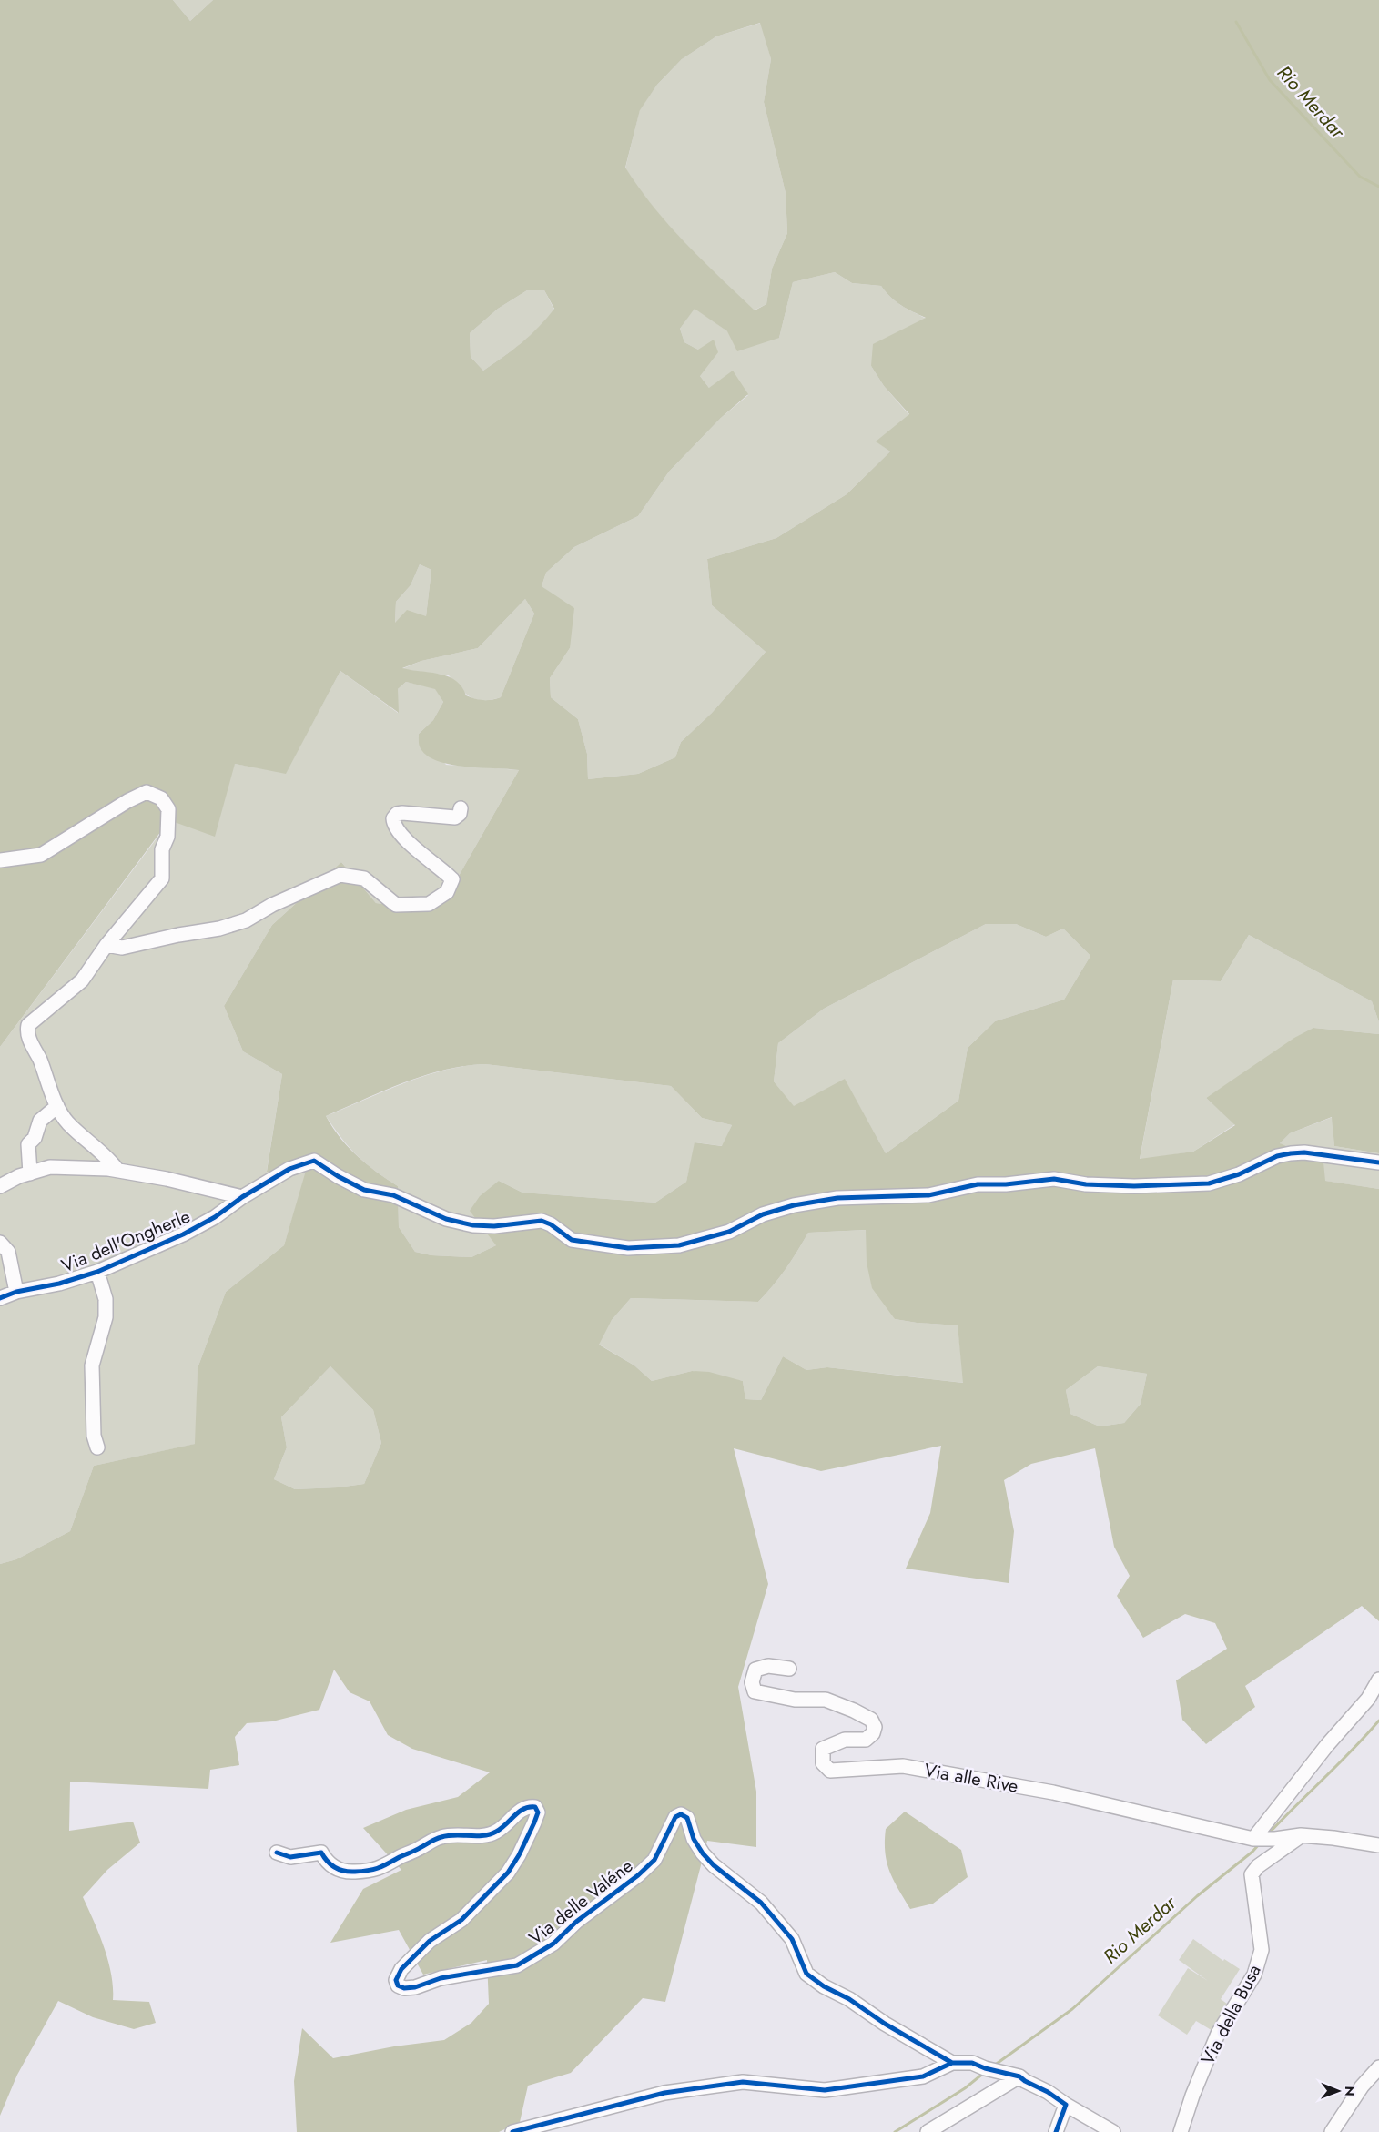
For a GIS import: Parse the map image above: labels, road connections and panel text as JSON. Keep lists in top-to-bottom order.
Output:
{
  "streets": {
    "street": [
      "Via dell'Ongherle",
      "Via alle Rive",
      "Via delle Valéne",
      "Via della Busa"
    ]
  },
  "crossings": [
    ["Via alle Rive", "Via della Busa"]
  ],
  "water": ["Rio Merdar"],
  "north": "right"
}
